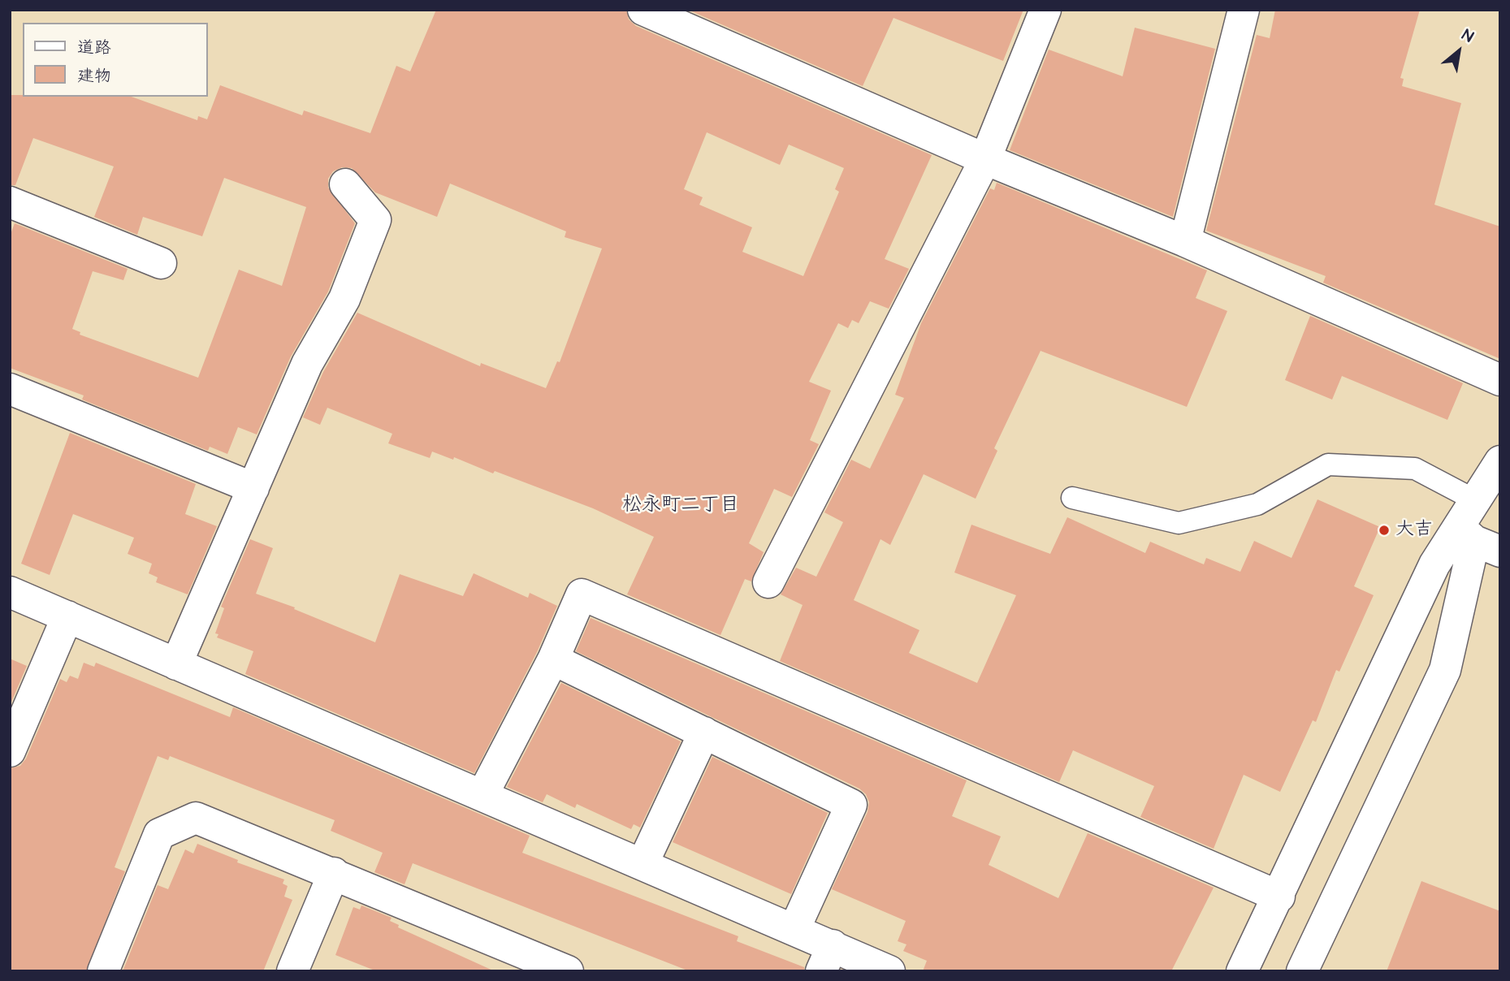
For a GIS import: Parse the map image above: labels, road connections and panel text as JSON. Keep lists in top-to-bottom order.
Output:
{
  "districts": ["松永町二丁目"],
  "places": ["大吉"],
  "legend": ["道路", "建物"],
  "north": "top right"
}
